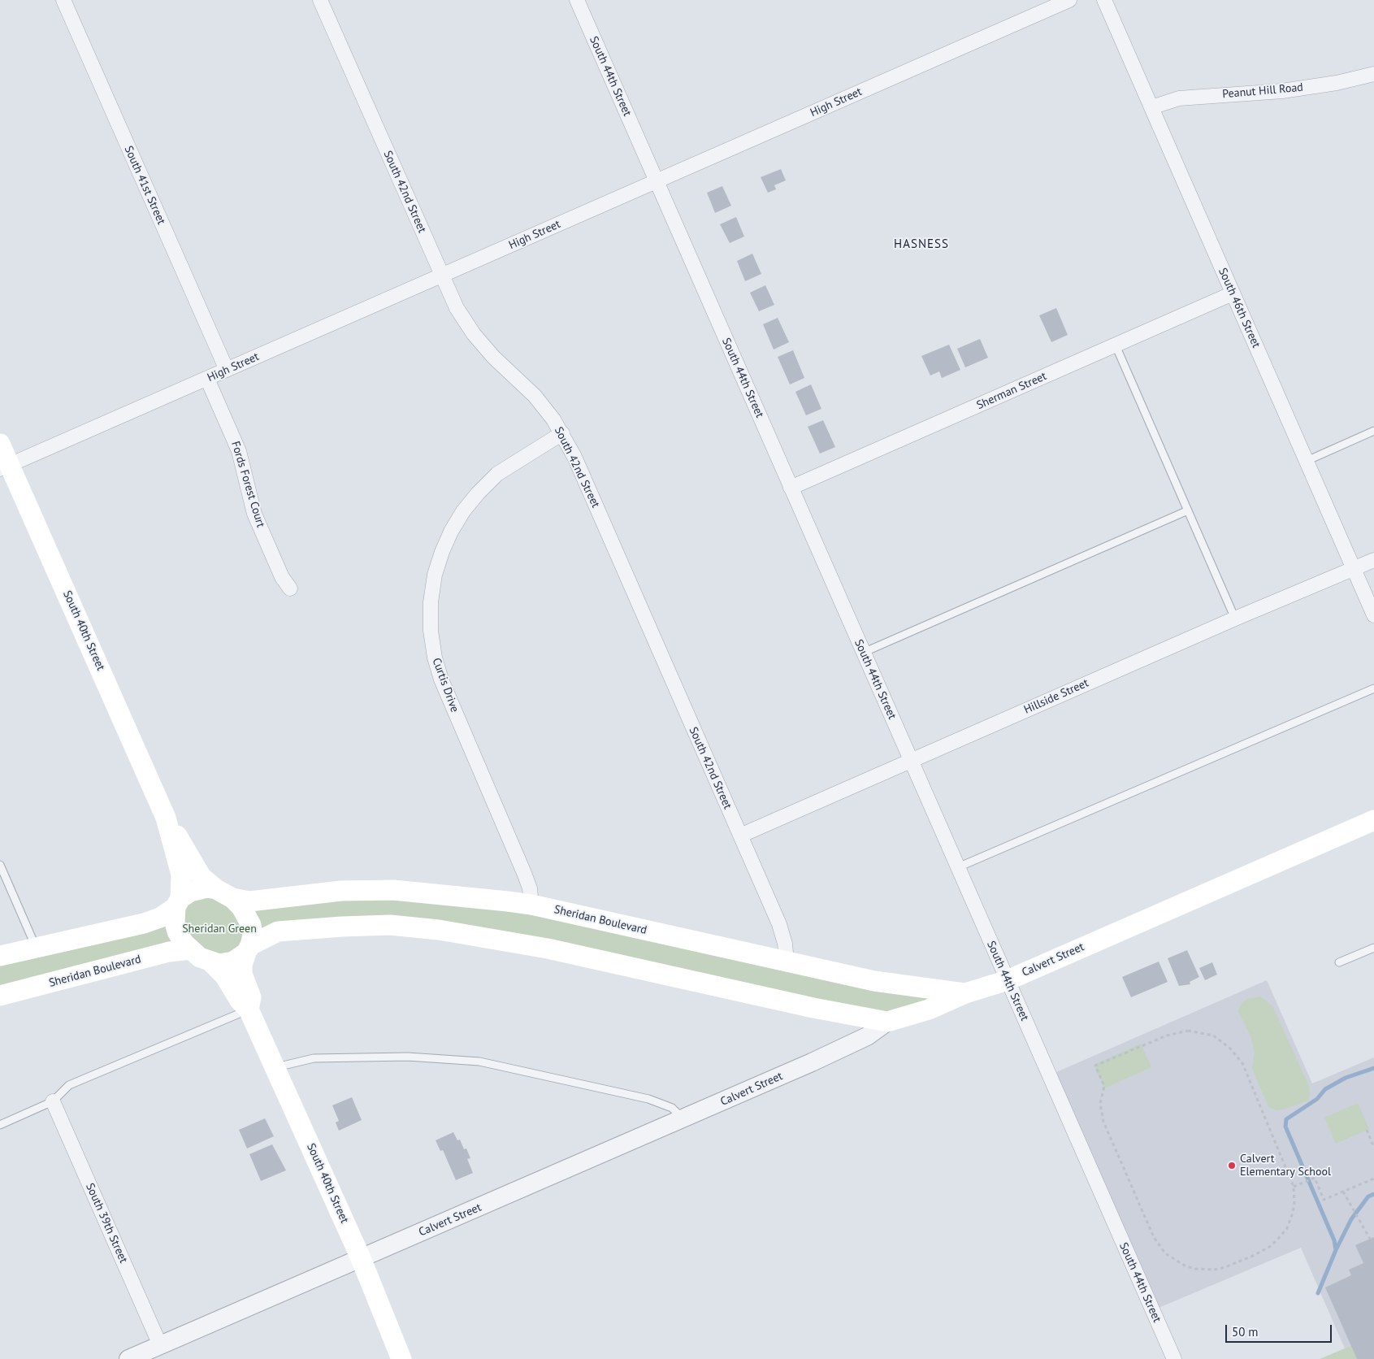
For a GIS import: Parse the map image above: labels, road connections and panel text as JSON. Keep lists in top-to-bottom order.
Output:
{
  "streets": {
    "main road": ["South 40th Street", "Sheridan Boulevard", "Calvert Street"],
    "street": [
      "South 44th Street",
      "Peanut Hill Road",
      "High Street",
      "South 41st Street",
      "South 42nd Street",
      "South 46th Street",
      "Sherman Street",
      "Fords Forest Court",
      "Curtis Drive",
      "Hillside Street",
      "South 39th Street"
    ]
  },
  "crossings": [
    ["South 44th Street", "High Street"],
    ["South 44th Street", "Sherman Street"],
    ["South 44th Street", "Hillside Street"],
    ["South 44th Street", "Calvert Street"],
    ["Peanut Hill Road", "South 46th Street"],
    ["High Street", "South 41st Street"],
    ["High Street", "South 42nd Street"],
    ["High Street", "Fords Forest Court"],
    ["High Street", "South 40th Street"],
    ["South 42nd Street", "Curtis Drive"],
    ["South 42nd Street", "Hillside Street"],
    ["South 42nd Street", "Sheridan Boulevard"],
    ["South 46th Street", "Sherman Street"],
    ["South 46th Street", "Hillside Street"],
    ["South 40th Street", "Sheridan Boulevard"],
    ["South 40th Street", "Calvert Street"],
    ["Curtis Drive", "Sheridan Boulevard"],
    ["Sheridan Boulevard", "Calvert Street"],
    ["Calvert Street", "South 39th Street"]
  ],
  "districts": ["HASNESS"],
  "parks": ["Sheridan Green"],
  "places": ["Calvert Elementary School"],
  "scale_bar": "50 m"
}
